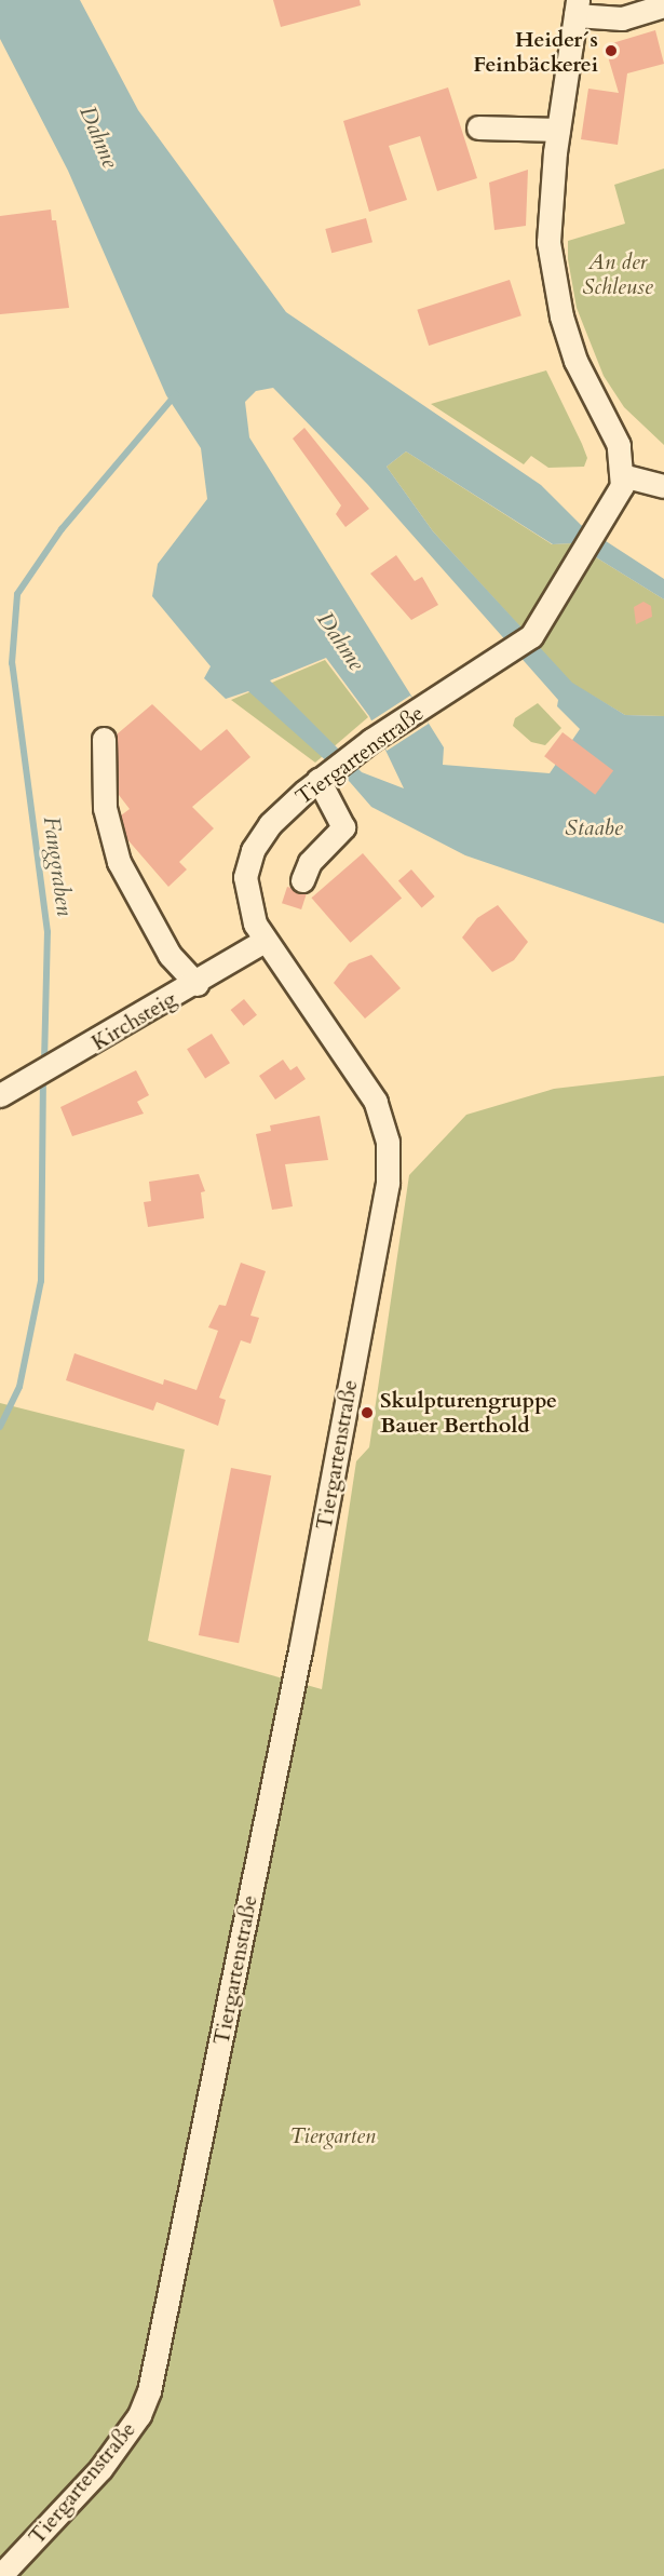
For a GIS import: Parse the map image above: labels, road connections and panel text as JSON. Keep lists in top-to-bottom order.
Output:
{
  "streets": {
    "street": ["Tiergartenstraße", "Kirchsteig"]
  },
  "crossings": [
    ["Tiergartenstraße", "Kirchsteig"]
  ],
  "water": ["Dahme", "Staabe", "Fanggraben"],
  "parks": ["An der Schleuse", "Tiergarten"],
  "places": ["Heider´s Feinbäckerei", "Skulpturengruppe Bauer Berthold"]
}
